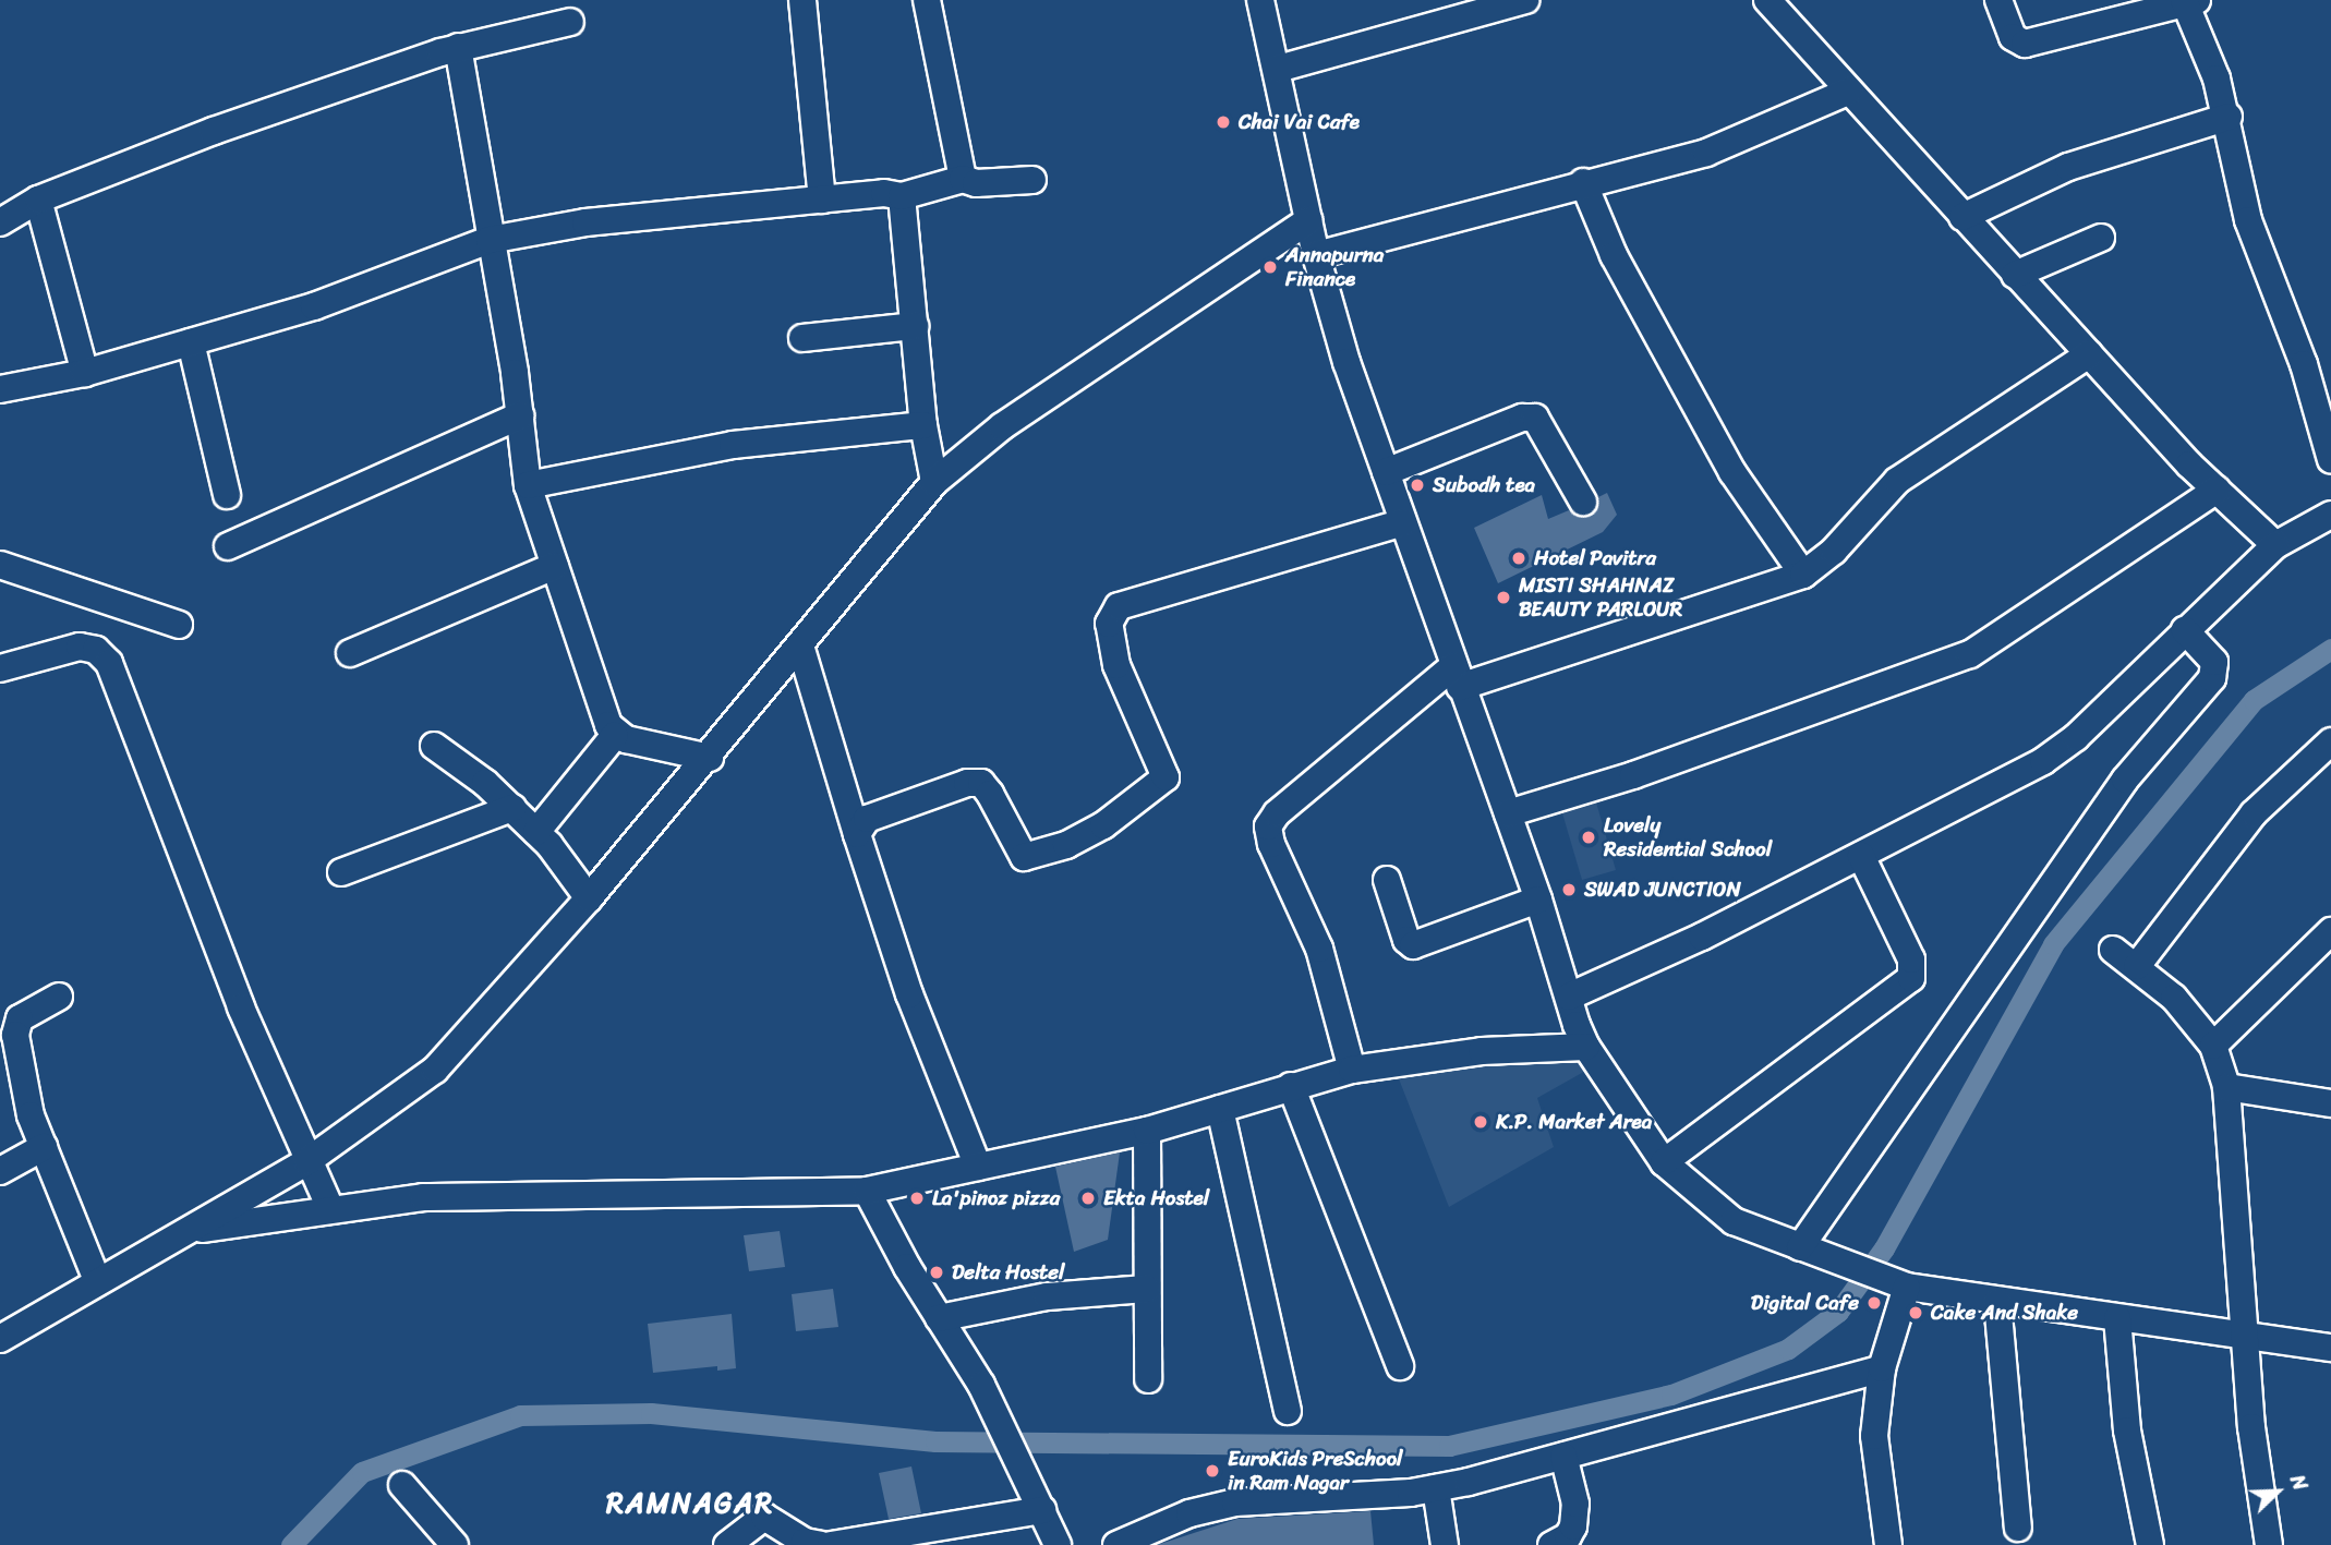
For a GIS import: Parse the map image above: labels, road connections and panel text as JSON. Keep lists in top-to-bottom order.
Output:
{
  "districts": ["RAMNAGAR"],
  "places": [
    "Chai Vai Cafe",
    "Annapurna Finance",
    "Subodh tea",
    "Hotel Pavitra",
    "MISTI SHAHNAZ BEAUTY PARLOUR",
    "Lovely Residential School",
    "SWAD JUNCTION",
    "K.P. Market Area",
    "La'pinoz pizza",
    "Ekta Hostel",
    "Delta Hostel",
    "Digital Cafe",
    "Cake And Shake",
    "EuroKids PreSchool in Ram Nagar"
  ],
  "north": "top right"
}
